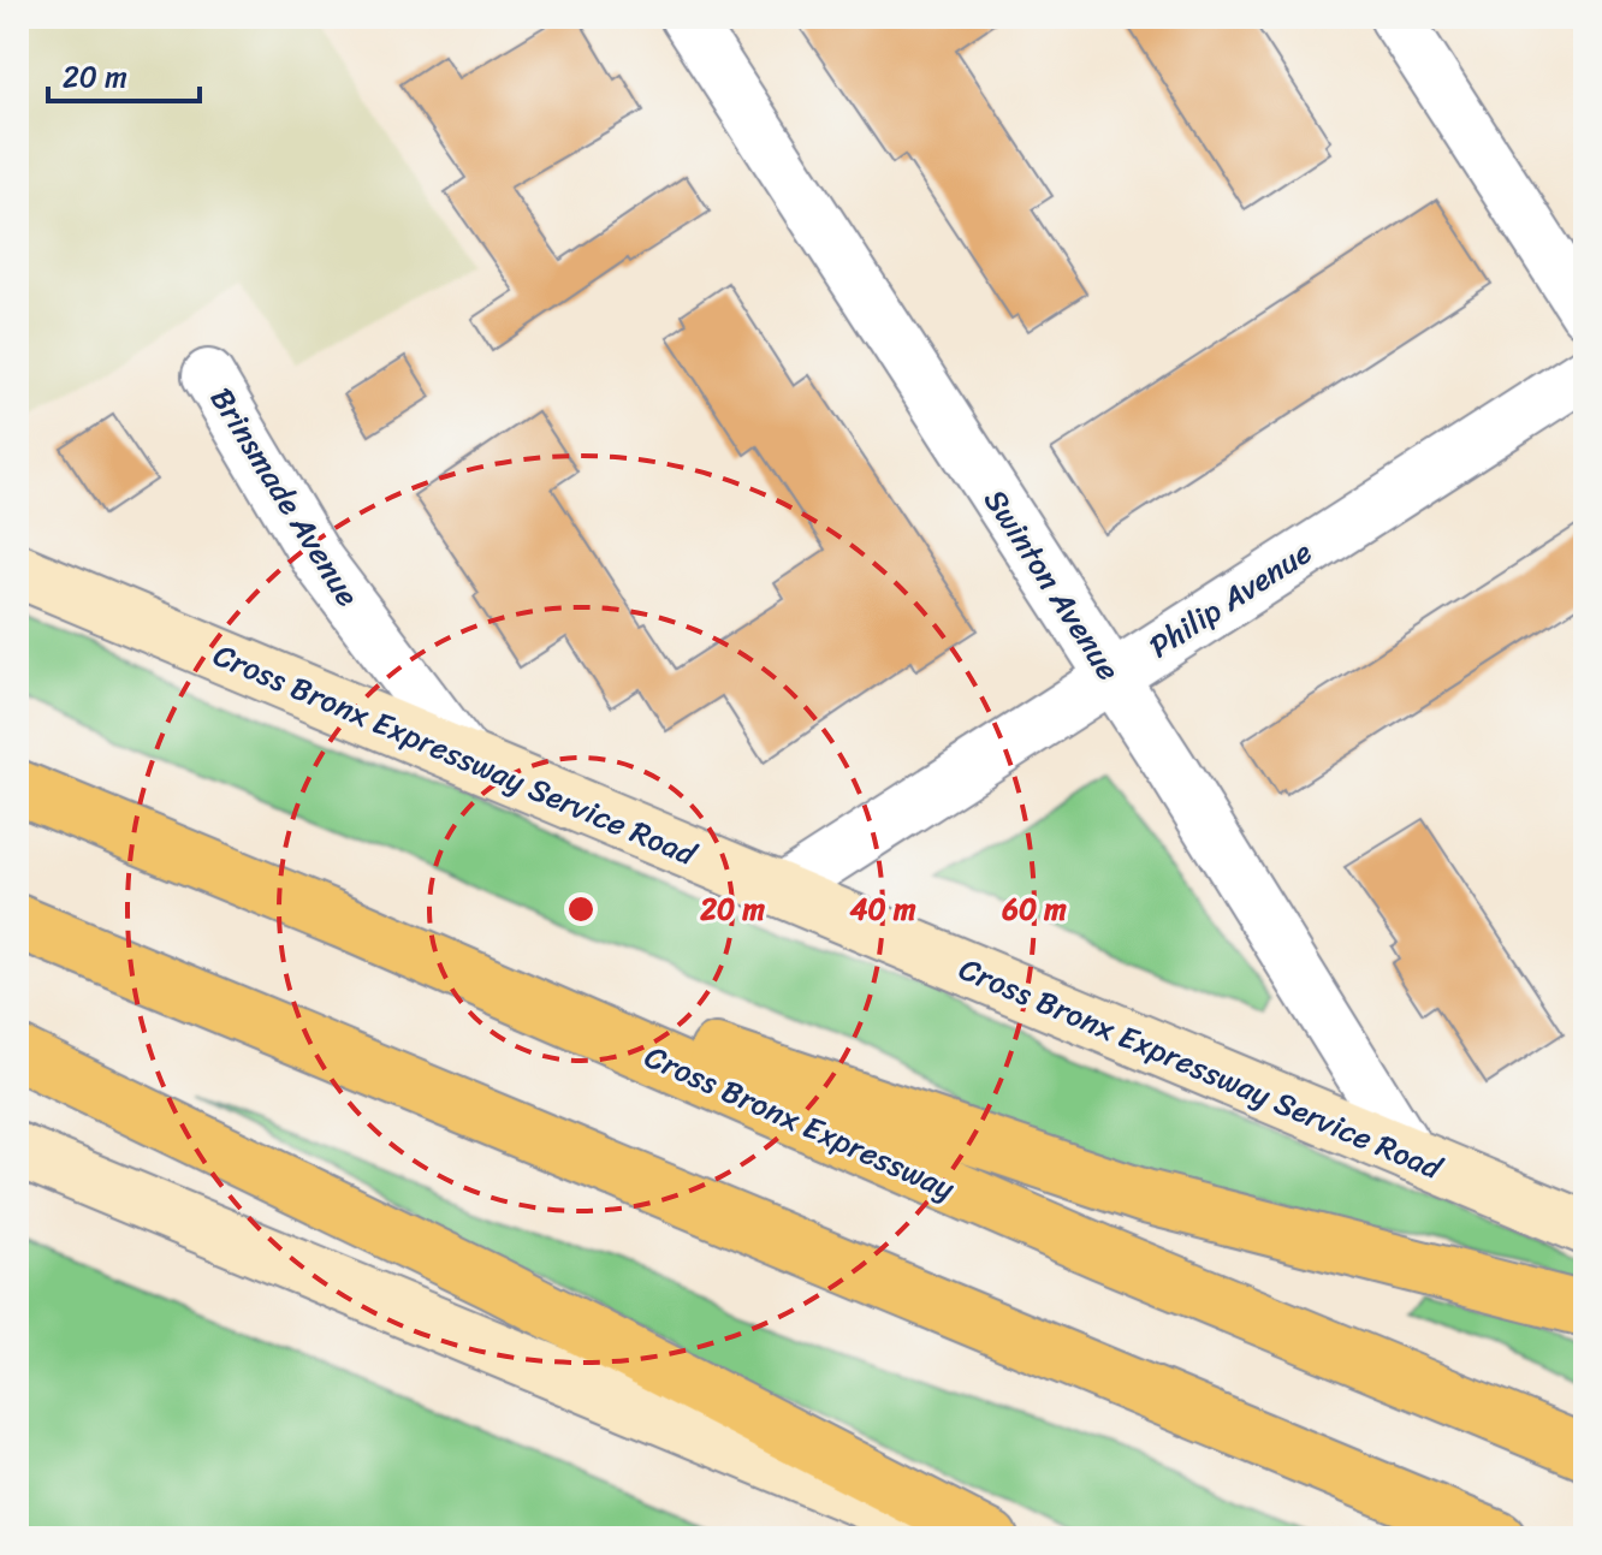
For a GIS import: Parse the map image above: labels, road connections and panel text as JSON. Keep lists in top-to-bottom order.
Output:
{
  "streets": {
    "highway": ["Cross Bronx Expressway"],
    "street": [
      "Brinsmade Avenue",
      "Swinton Avenue",
      "Philip Avenue",
      "Cross Bronx Expressway Service Road"
    ]
  },
  "crossings": [
    ["Brinsmade Avenue", "Cross Bronx Expressway Service Road"],
    ["Swinton Avenue", "Philip Avenue"],
    ["Swinton Avenue", "Cross Bronx Expressway Service Road"],
    ["Philip Avenue", "Cross Bronx Expressway Service Road"]
  ],
  "scale_bar": "20 m",
  "rings": ["20 m", "40 m", "60 m"]
}
